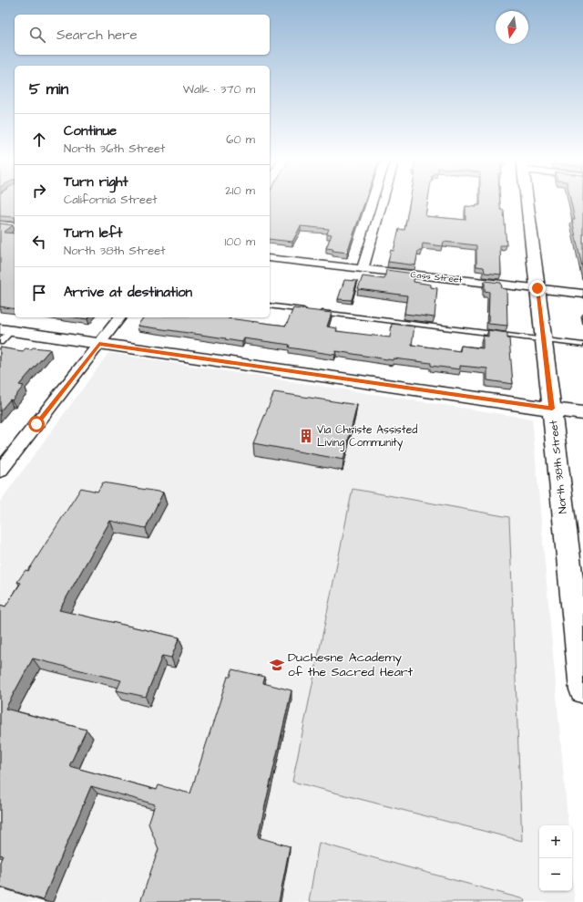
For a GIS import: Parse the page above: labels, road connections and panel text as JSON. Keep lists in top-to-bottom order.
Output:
{
  "streets": {
    "street": ["Cass Street", "North 38th Street"]
  },
  "crossings": [
    ["Cass Street", "North 38th Street"]
  ],
  "places": {
    "building": ["Via Christe Assisted Living Community"],
    "school or university": ["Duchesne Academy of the Sacred Heart"]
  },
  "north": "bottom",
  "page": {
    "search": "Search here",
    "heading": ["5 min", "Walk · 370 m"],
    "list": [
      ["Continue", "North 36th Street", "60 m"],
      ["Turn right", "California Street", "210 m"],
      ["Turn left", "North 38th Street", "100 m"],
      "Arrive at destination"
    ],
    "map_buttons": ["+", "−"]
  }
}
